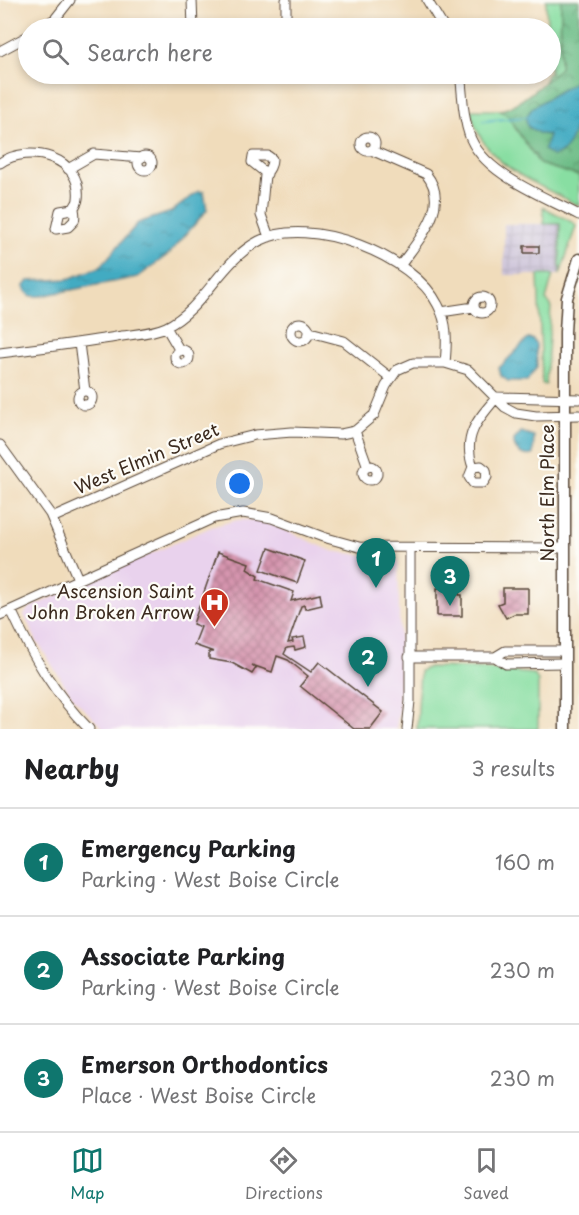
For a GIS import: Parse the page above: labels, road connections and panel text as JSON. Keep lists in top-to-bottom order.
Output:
{
  "streets": {
    "main road": ["North Elm Place"],
    "street": ["West Elmin Street"]
  },
  "places": {
    "hospital": ["Ascension Saint John Broken Arrow"]
  },
  "page": {
    "search": "Search here",
    "pins": ["1", "3", "2"],
    "heading": ["Nearby", "3 results"],
    "list": [
      {
        "mark": "1",
        "name": "Emergency Parking",
        "note": "Parking · West Boise Circle",
        "value": "160 m"
      },
      {
        "mark": "2",
        "name": "Associate Parking",
        "note": "Parking · West Boise Circle",
        "value": "230 m"
      },
      {
        "mark": "3",
        "name": "Emerson Orthodontics",
        "note": "Place · West Boise Circle",
        "value": "230 m"
      }
    ],
    "nav": ["Map", "Directions", "Saved"]
  }
}
